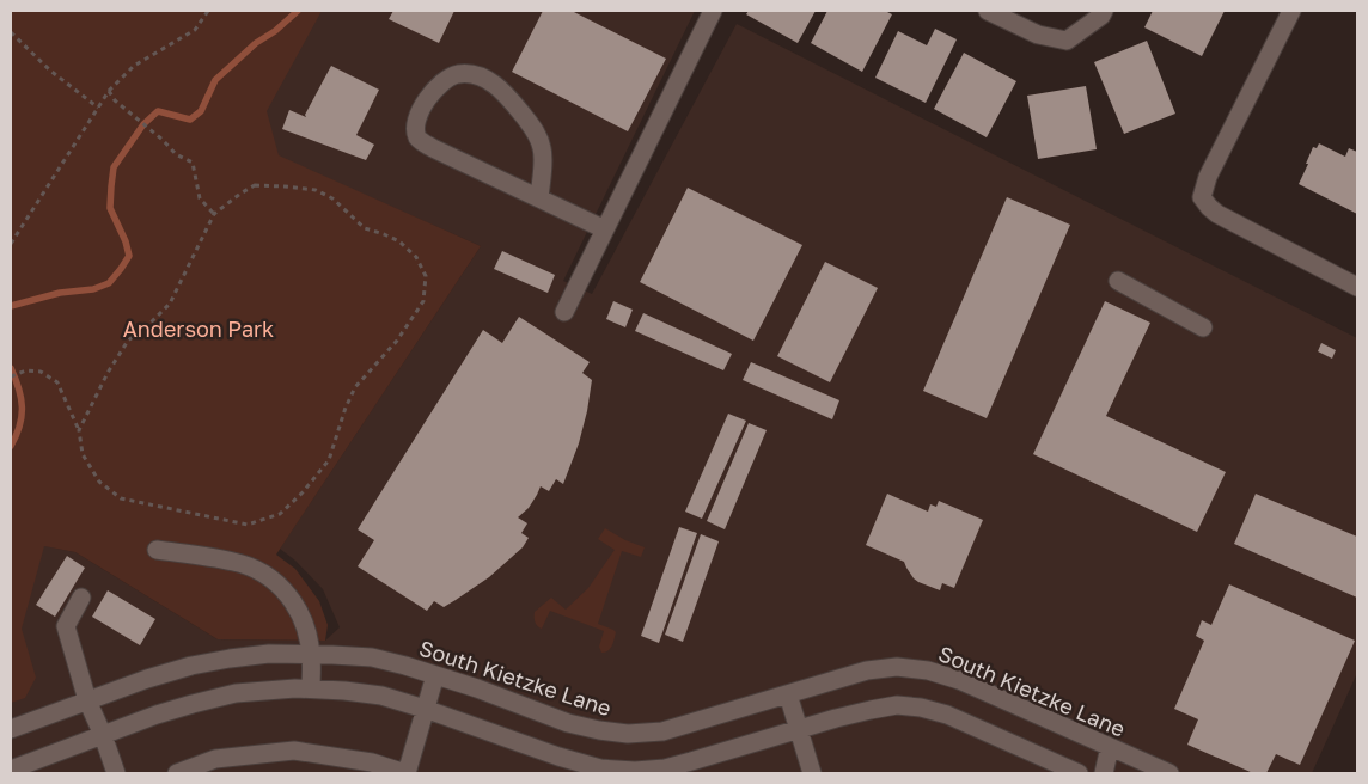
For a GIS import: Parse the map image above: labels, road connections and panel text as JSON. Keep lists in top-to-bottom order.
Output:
{
  "streets": {
    "street": ["South Kietzke Lane"]
  },
  "parks": ["Anderson Park"]
}
